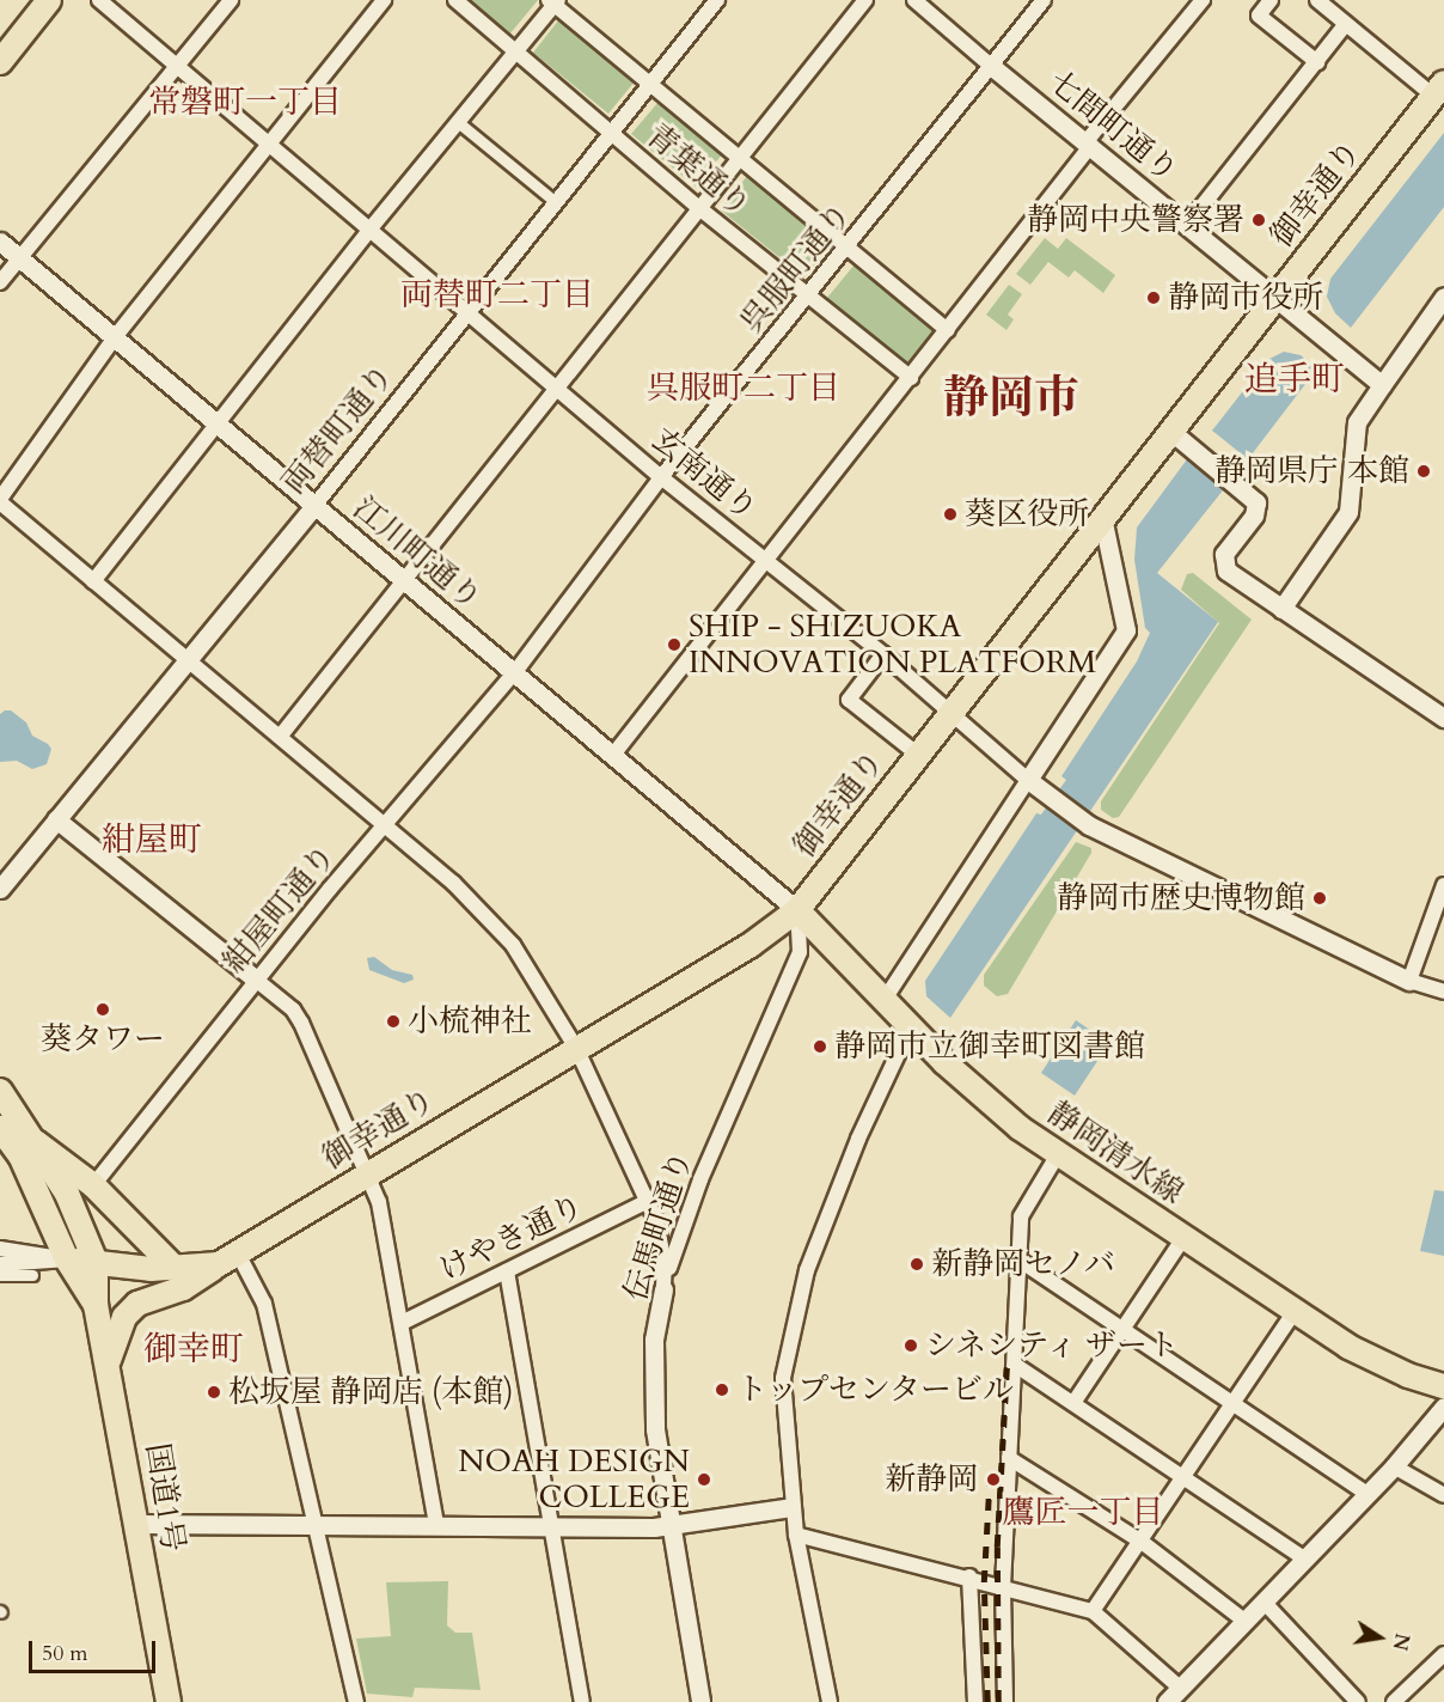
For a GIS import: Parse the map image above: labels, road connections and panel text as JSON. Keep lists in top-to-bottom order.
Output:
{
  "streets": {
    "main road": ["御幸通り", "静岡清水線", "国道1号"],
    "street": [
      "七間町通り",
      "青葉通り",
      "呉服町通り",
      "両替町通り",
      "玄南通り",
      "江川町通り",
      "紺屋町通り",
      "伝馬町通り",
      "けやき通り"
    ]
  },
  "crossings": [
    ["七間町通り", "御幸通り"],
    ["七間町通り", "呉服町通り"],
    ["青葉通り", "呉服町通り"],
    ["青葉通り", "両替町通り"],
    ["御幸通り", "玄南通り"],
    ["御幸通り", "江川町通り"],
    ["御幸通り", "静岡清水線"],
    ["御幸通り", "伝馬町通り"],
    ["御幸通り", "国道1号"],
    ["呉服町通り", "玄南通り"],
    ["呉服町通り", "江川町通り"],
    ["呉服町通り", "紺屋町通り"],
    ["両替町通り", "玄南通り"],
    ["両替町通り", "江川町通り"],
    ["江川町通り", "紺屋町通り"],
    ["江川町通り", "静岡清水線"],
    ["江川町通り", "伝馬町通り"],
    ["静岡清水線", "伝馬町通り"]
  ],
  "districts": [
    "常磐町一丁目",
    "両替町二丁目",
    "追手町",
    "呉服町二丁目",
    "静岡市",
    "紺屋町",
    "御幸町",
    "鷹匠一丁目"
  ],
  "places": [
    "静岡中央警察署",
    "静岡市役所",
    "静岡県庁 本館",
    "葵区役所",
    "SHIP - SHIZUOKA INNOVATION PLATFORM",
    "静岡市歴史博物館",
    "葵タワー",
    "小梳神社",
    "静岡市立御幸町図書館",
    "新静岡セノバ",
    "シネシティ ザート",
    "トップセンタービル",
    "松坂屋 静岡店 (本館)",
    "NOAH DESIGN COLLEGE",
    "新静岡"
  ],
  "scale_bar": "50 m",
  "north": "right"
}
